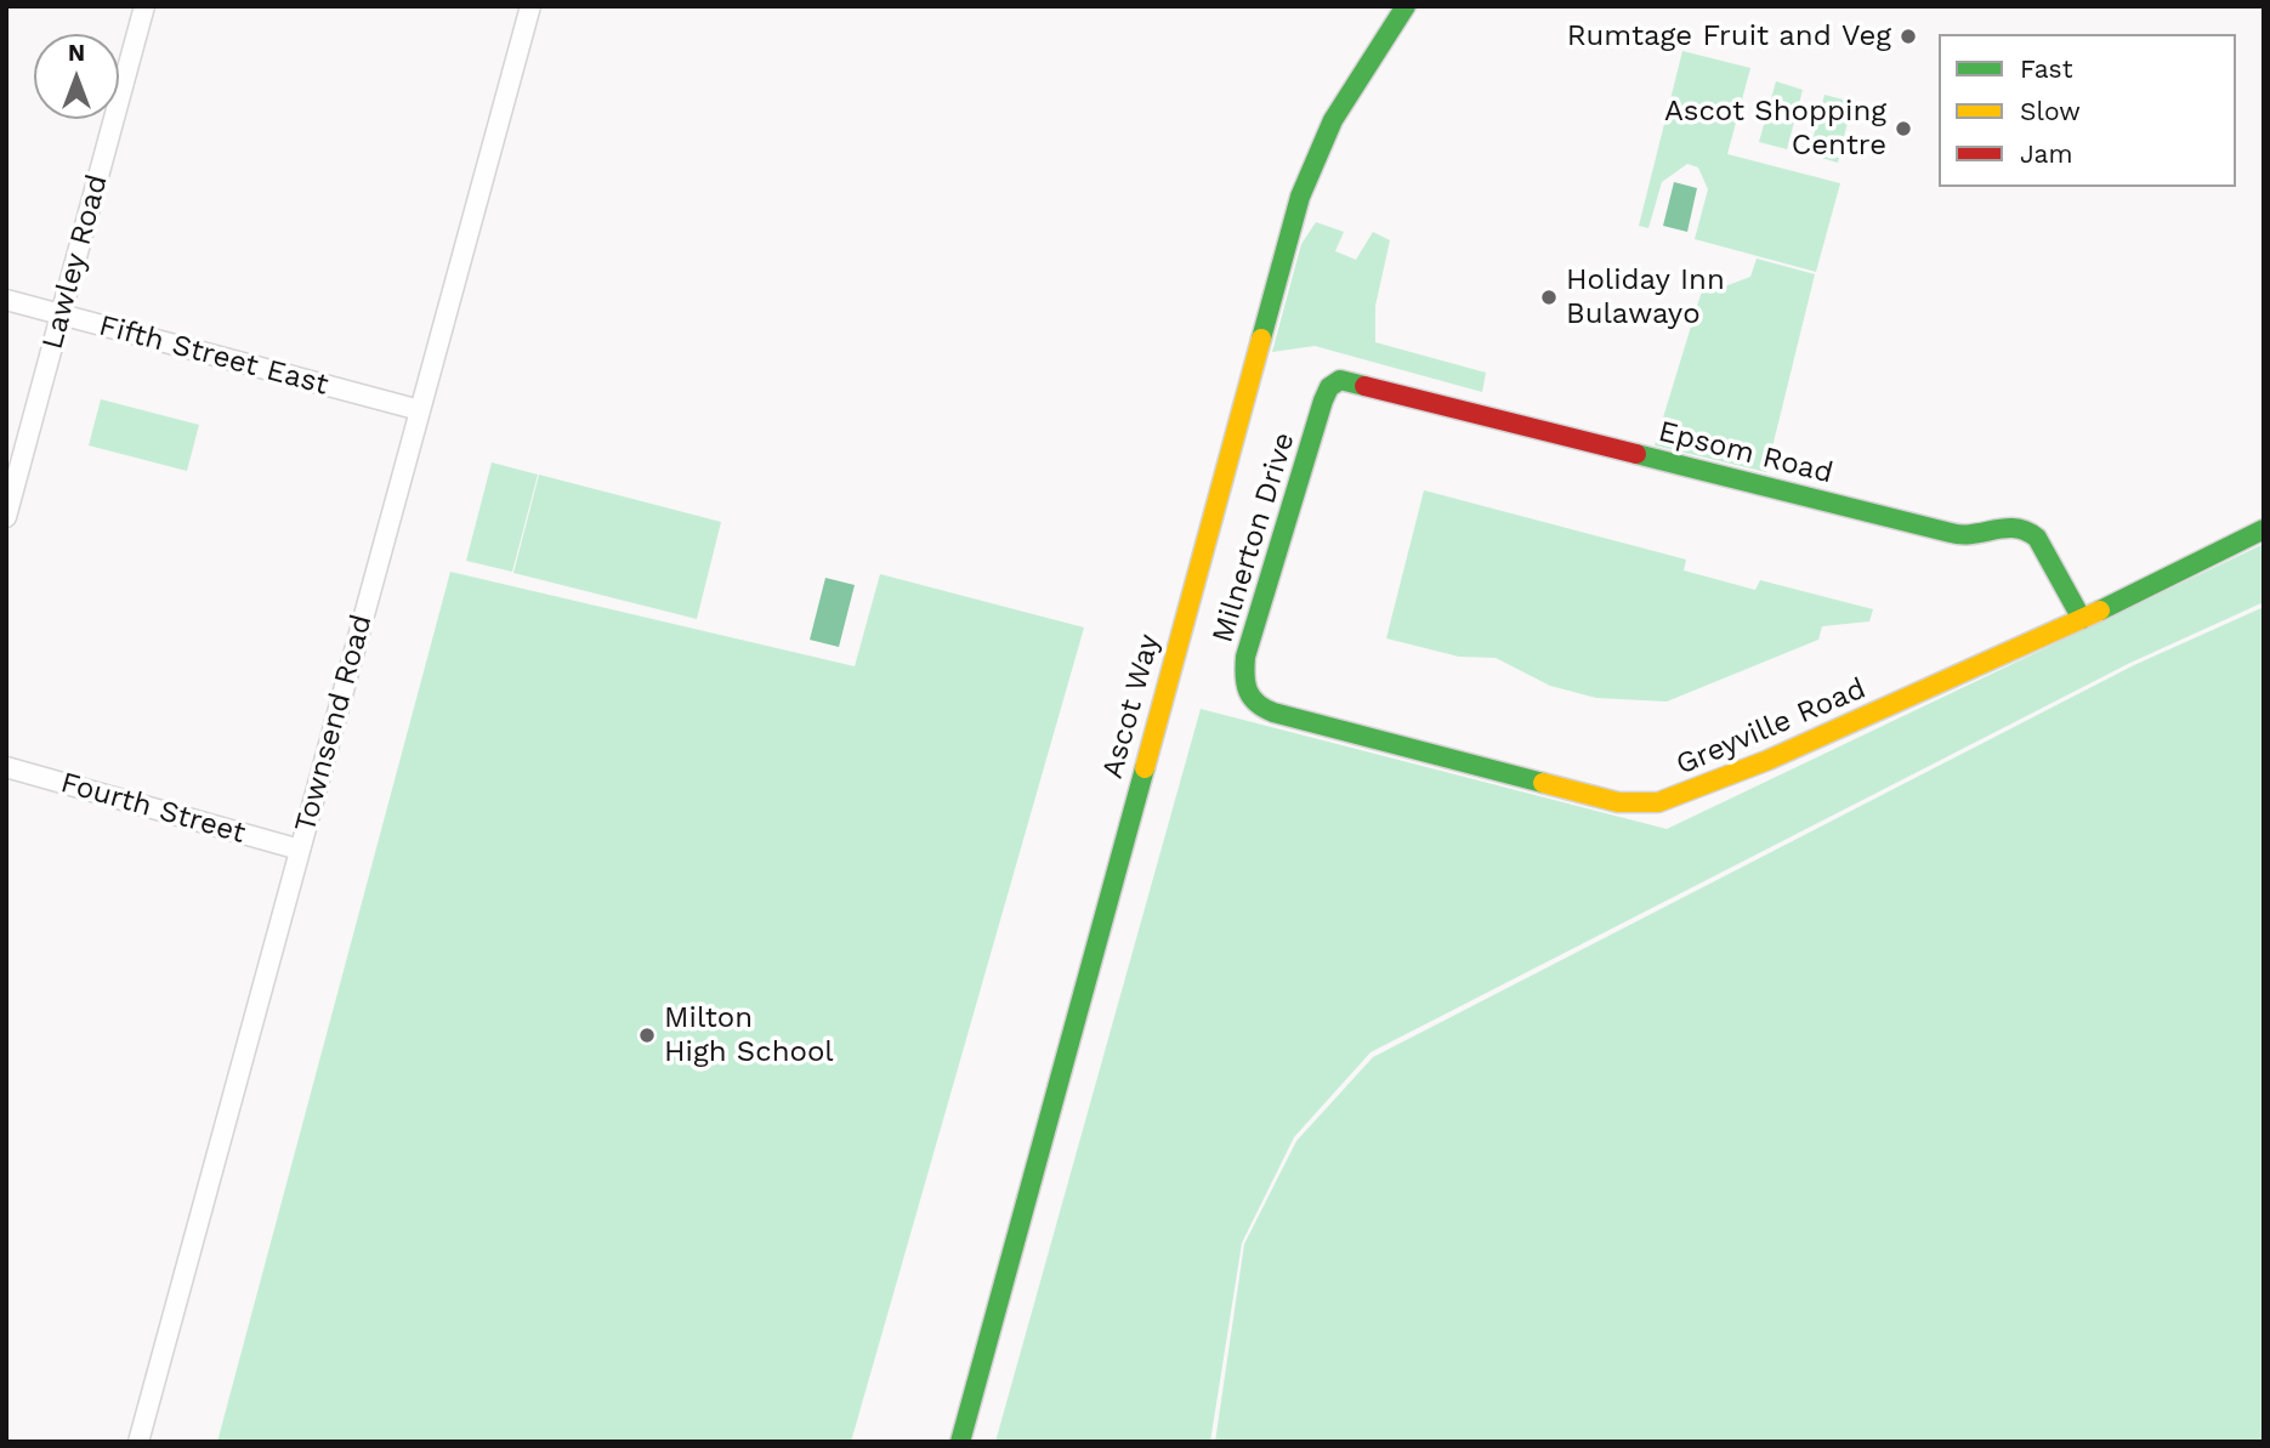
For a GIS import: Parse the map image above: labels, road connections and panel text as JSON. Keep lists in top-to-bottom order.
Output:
{
  "streets": {
    "street": [
      "Lawley Road",
      "Fifth Street East",
      "Epsom Road",
      "Milnerton Drive",
      "Ascot Way",
      "Townsend Road",
      "Greyville Road",
      "Fourth Street"
    ]
  },
  "crossings": [
    ["Lawley Road", "Fifth Street East"],
    ["Fifth Street East", "Townsend Road"],
    ["Epsom Road", "Milnerton Drive"],
    ["Epsom Road", "Greyville Road"],
    ["Milnerton Drive", "Greyville Road"],
    ["Townsend Road", "Fourth Street"]
  ],
  "places": [
    "Rumtage Fruit and Veg",
    "Ascot Shopping Centre",
    "Holiday Inn Bulawayo",
    "Milton High School"
  ],
  "legend": ["Fast", "Slow", "Jam"],
  "north": "top"
}
